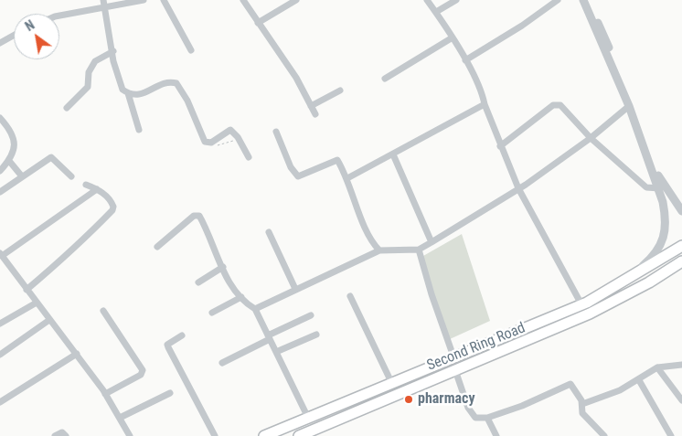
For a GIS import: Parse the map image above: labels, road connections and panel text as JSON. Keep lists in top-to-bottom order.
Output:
{
  "streets": {
    "highway": ["Second Ring Road"]
  },
  "places": ["pharmacy"],
  "north": "top left"
}
